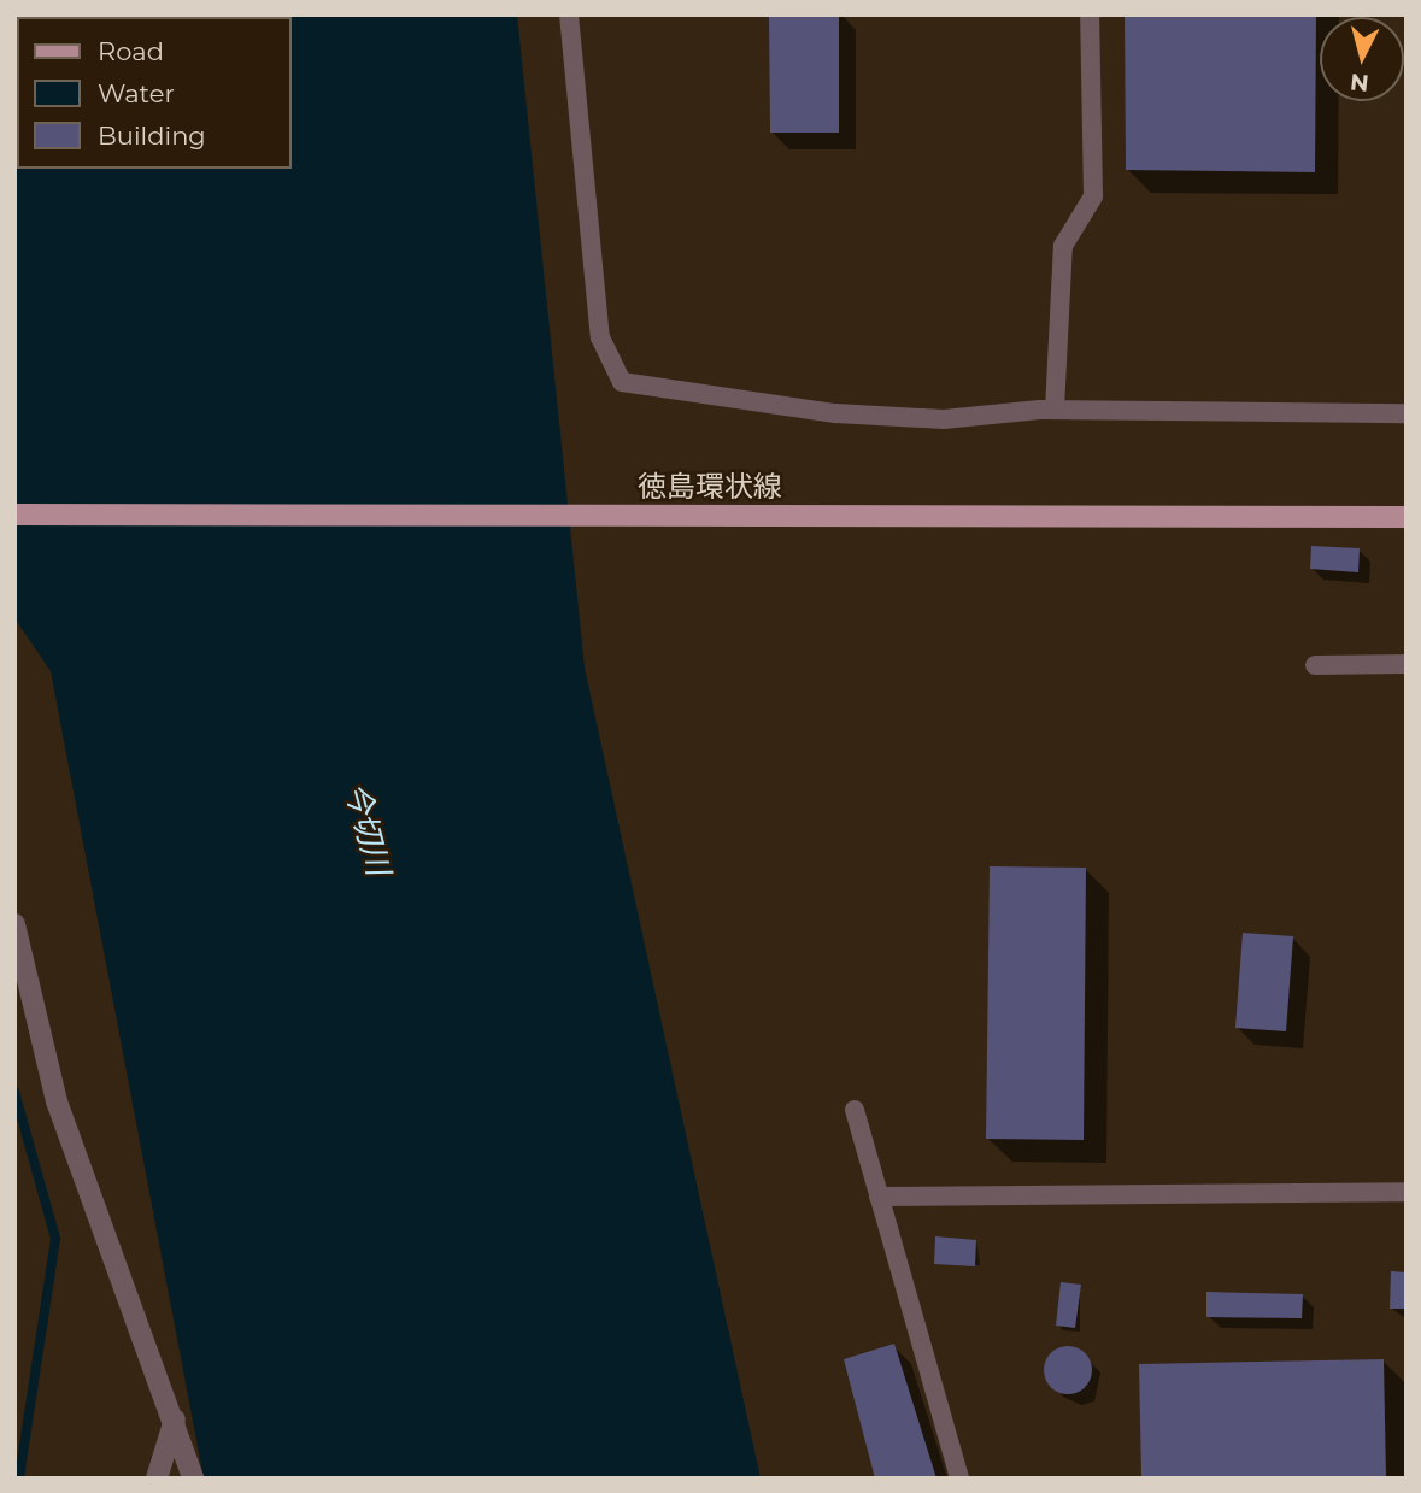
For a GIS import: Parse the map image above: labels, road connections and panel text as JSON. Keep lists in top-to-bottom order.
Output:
{
  "streets": {
    "main road": ["徳島環状線"]
  },
  "water": ["今切川"],
  "legend": ["Road", "Water", "Building"],
  "north": "bottom"
}
